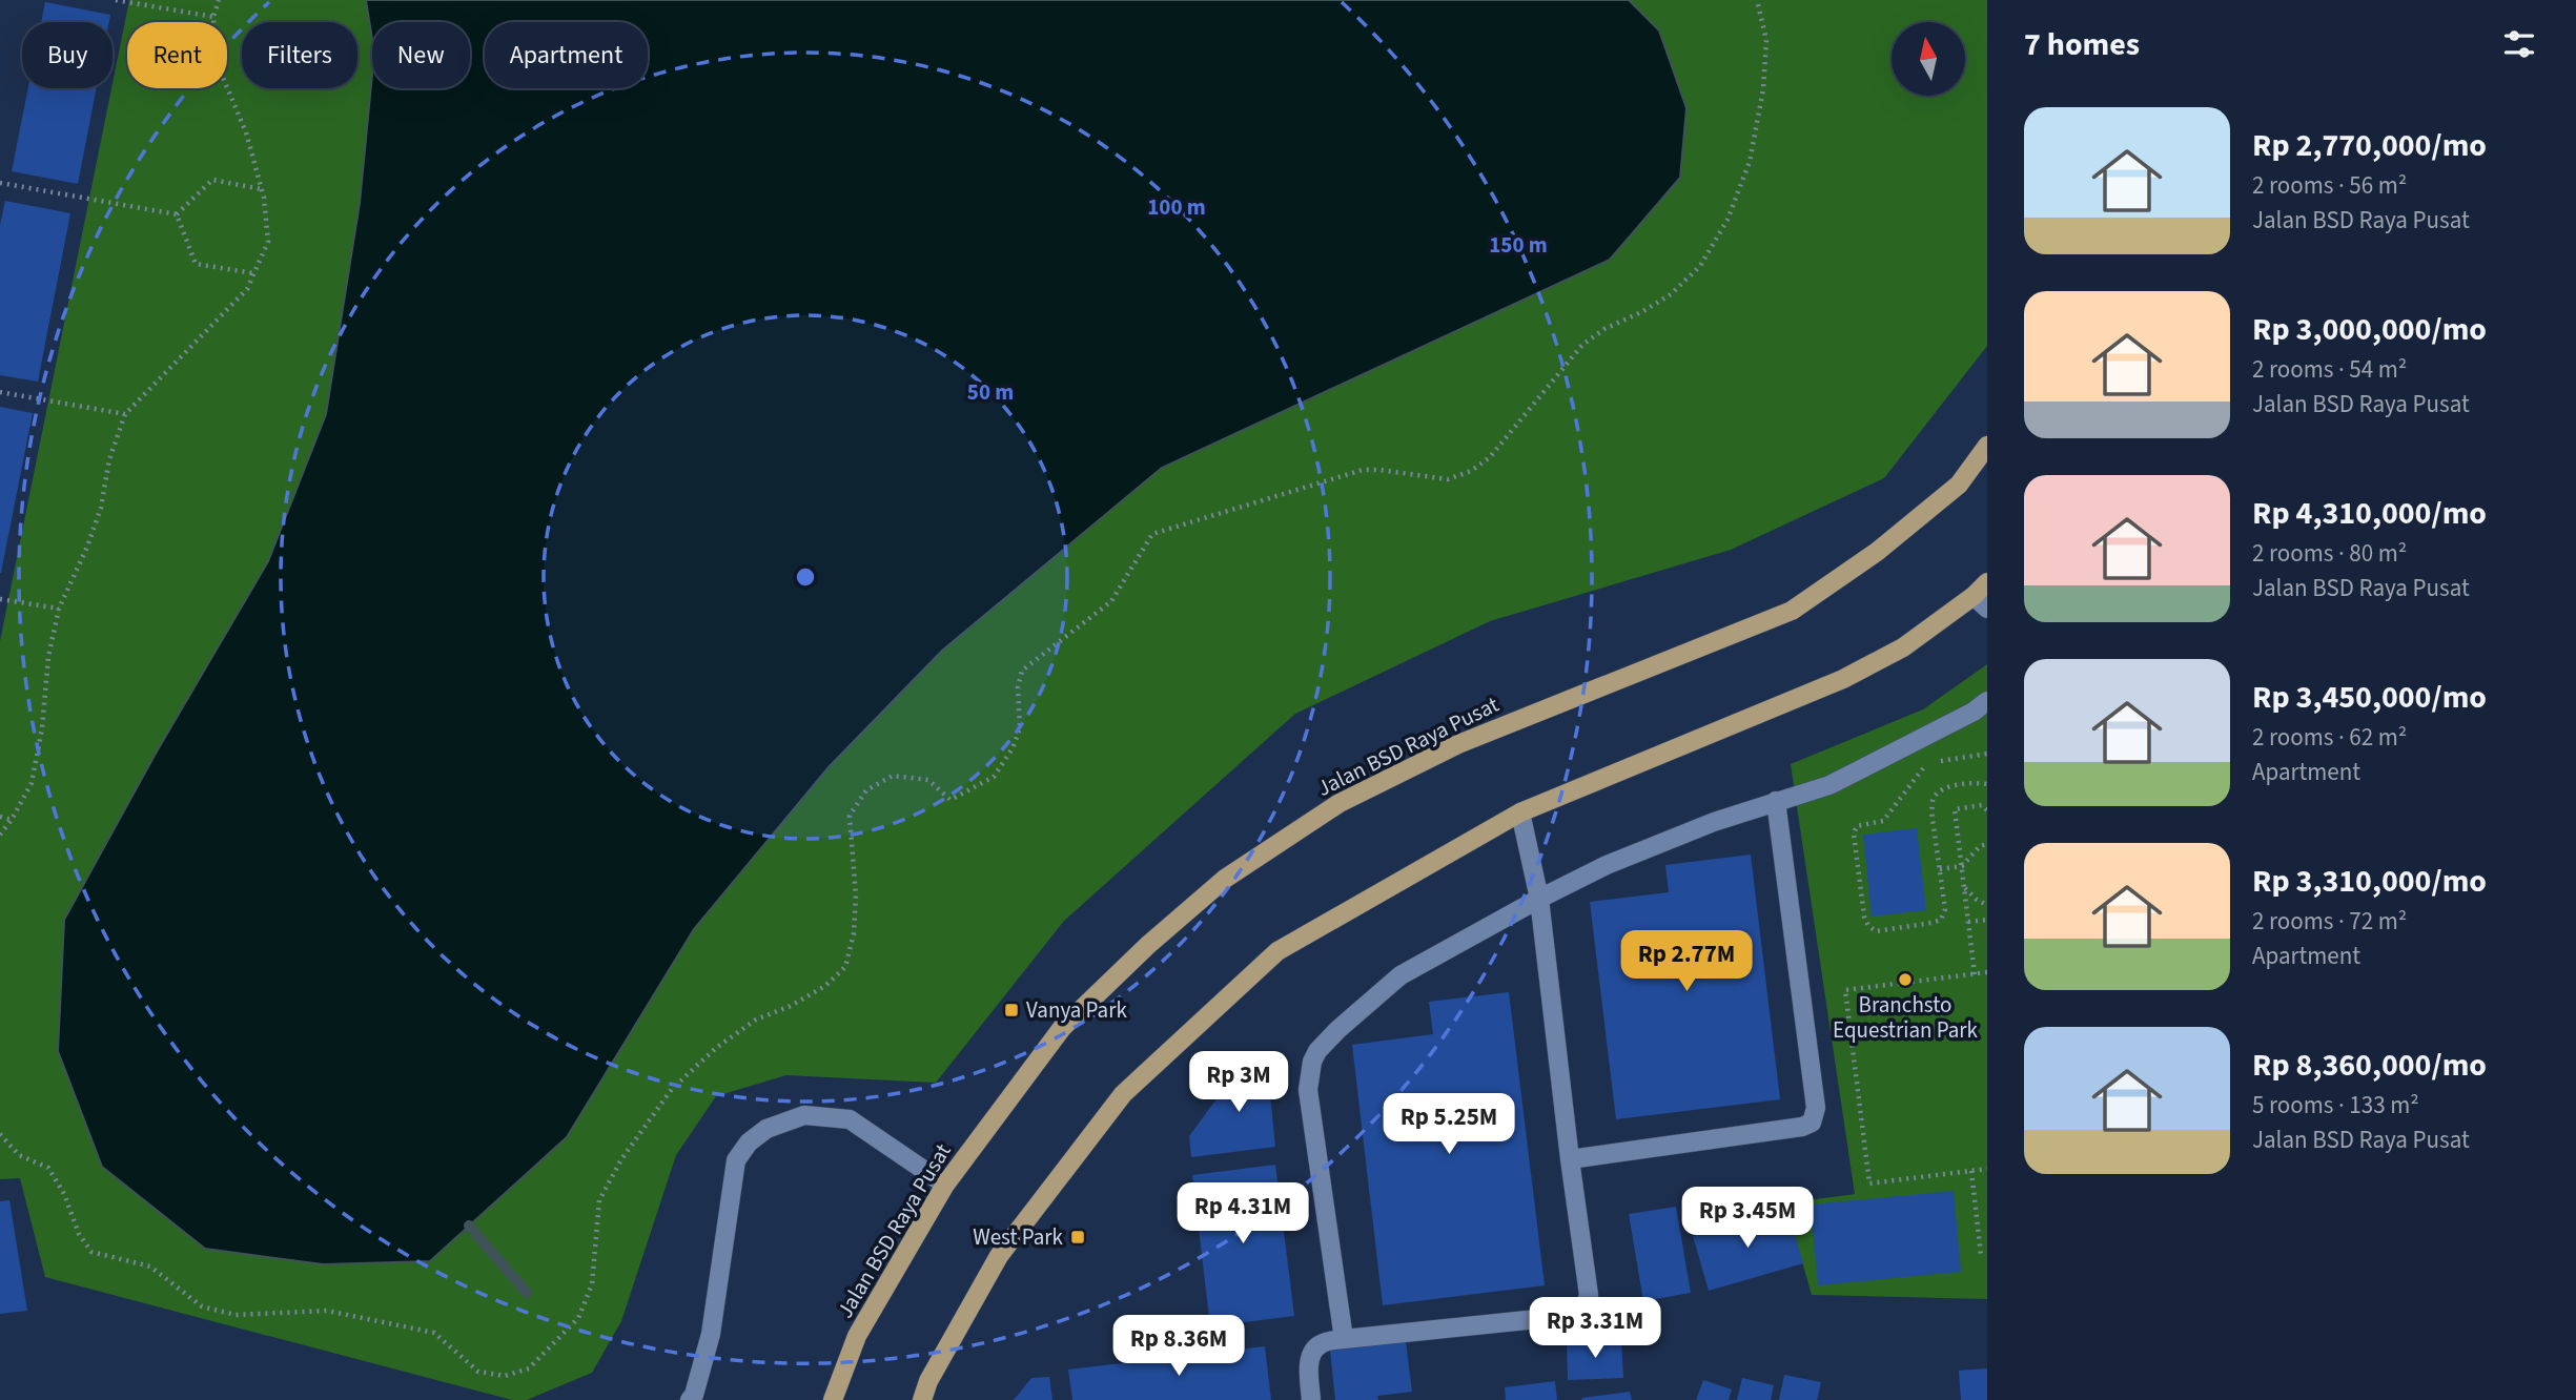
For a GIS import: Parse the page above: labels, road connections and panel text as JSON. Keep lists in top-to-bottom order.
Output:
{
  "streets": {
    "main road": ["Jalan BSD Raya Pusat"]
  },
  "places": {
    "other": ["Branchsto Equestrian Park"],
    "transit": ["Vanya Park", "West Park"]
  },
  "north": "top",
  "page": {
    "heading": "7 homes",
    "chip": [
      "Buy",
      "Rent",
      "Filters",
      "New",
      "Apartment"
    ],
    "list": [
      {
        "name": "Rp 2,770,000/mo",
        "note": "2 rooms · 56 m² · Jalan BSD Raya Pusat"
      },
      {
        "name": "Rp 3,000,000/mo",
        "note": "2 rooms · 54 m² · Jalan BSD Raya Pusat"
      },
      {
        "name": "Rp 4,310,000/mo",
        "note": "2 rooms · 80 m² · Jalan BSD Raya Pusat"
      },
      {
        "name": "Rp 3,450,000/mo",
        "note": "2 rooms · 62 m² · Apartment"
      },
      {
        "name": "Rp 3,310,000/mo",
        "note": "2 rooms · 72 m² · Apartment"
      },
      {
        "name": "Rp 8,360,000/mo",
        "note": "5 rooms · 133 m² · Jalan BSD Raya Pusat"
      }
    ],
    "price": [
      "Rp 2.77M",
      "Rp 3M",
      "Rp 5.25M",
      "Rp 4.31M",
      "Rp 3.45M",
      "Rp 3.31M",
      "Rp 8.36M"
    ]
  },
  "rings": ["100 m", "150 m", "50 m"]
}
